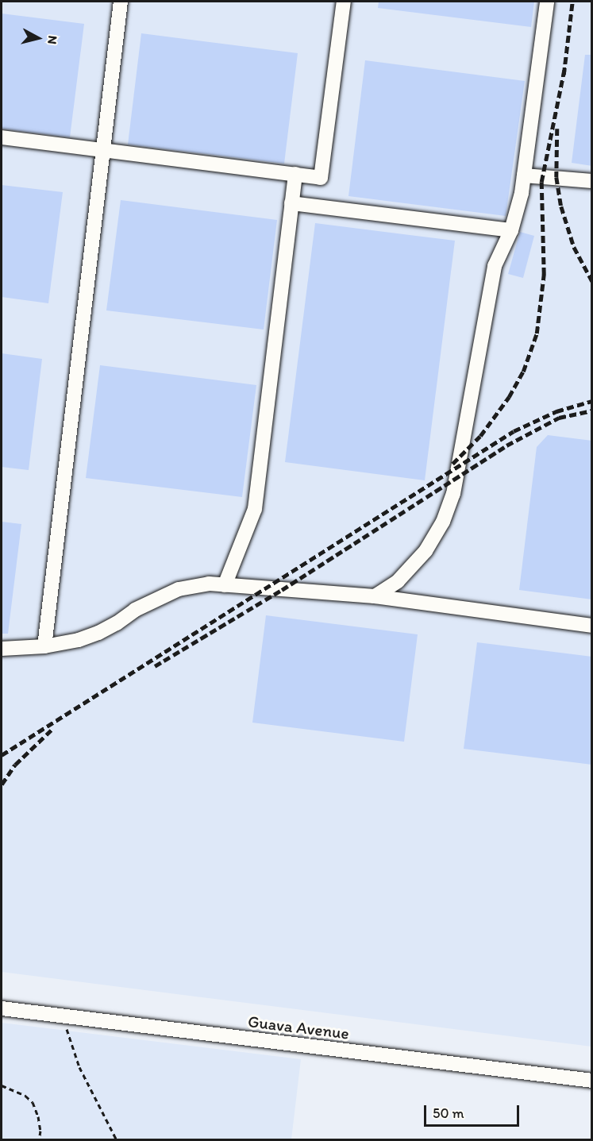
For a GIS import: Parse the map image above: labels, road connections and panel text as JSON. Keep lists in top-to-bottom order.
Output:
{
  "streets": {
    "street": ["Guava Avenue"]
  },
  "scale_bar": "50 m",
  "north": "right"
}
